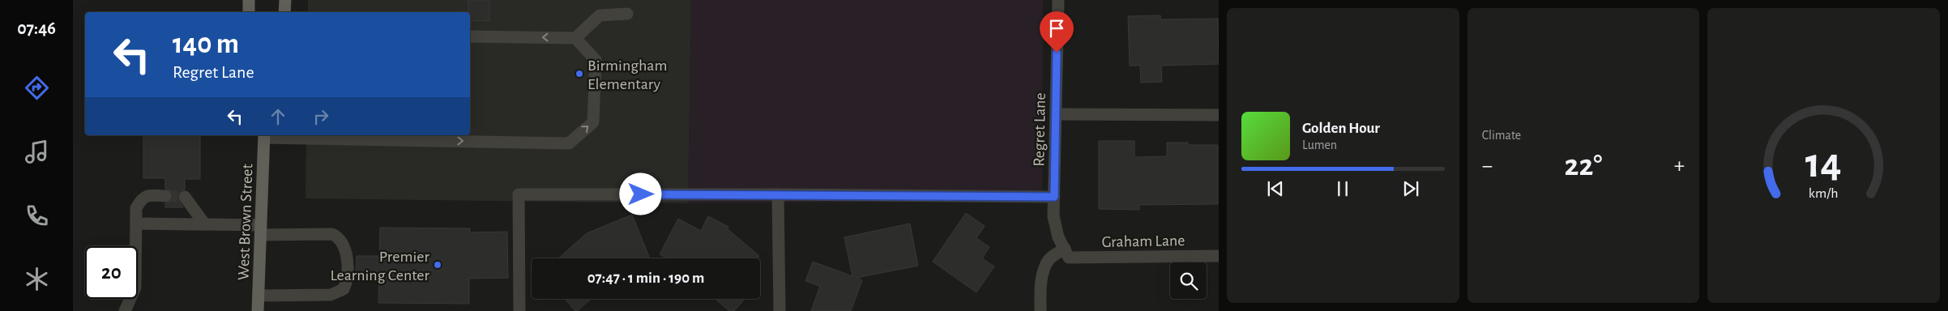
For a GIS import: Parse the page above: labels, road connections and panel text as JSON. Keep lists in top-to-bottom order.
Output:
{
  "streets": {
    "main road": ["West Brown Street"],
    "street": ["Regret Lane", "Graham Lane"]
  },
  "crossings": [
    ["Regret Lane", "Graham Lane"]
  ],
  "places": ["Birmingham Elementary", "Premier Learning Center"],
  "page": {
    "tabs": "07:46",
    "tile": "Climate",
    "turn": ["140 m", "Regret Lane"],
    "song": ["Golden Hour", "Lumen"],
    "heat": ["−", "22°", "+"],
    "limit": "20",
    "trip": "07:47 · 1 min · 190 m",
    "gauge": ["14", "km/h"]
  }
}
